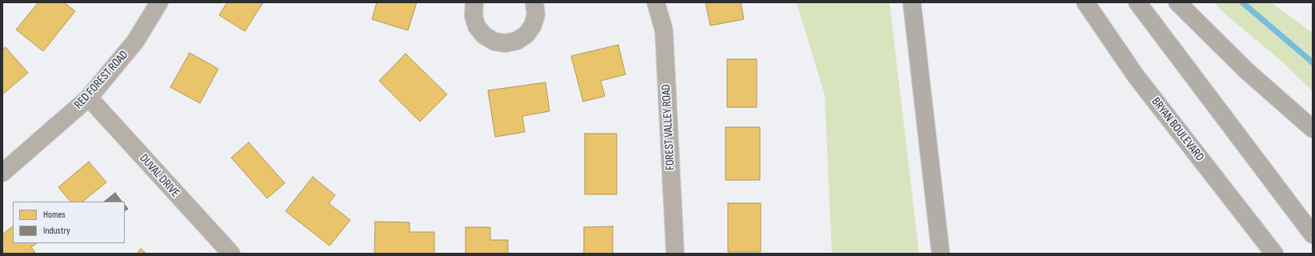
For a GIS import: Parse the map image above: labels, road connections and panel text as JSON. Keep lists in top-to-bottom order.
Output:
{
  "streets": {
    "highway": ["BRYAN BOULEVARD"],
    "street": ["RED FOREST ROAD", "FOREST VALLEY ROAD", "DUVAL DRIVE"]
  },
  "crossings": [
    ["RED FOREST ROAD", "DUVAL DRIVE"]
  ],
  "legend": ["Homes", "Industry"]
}
